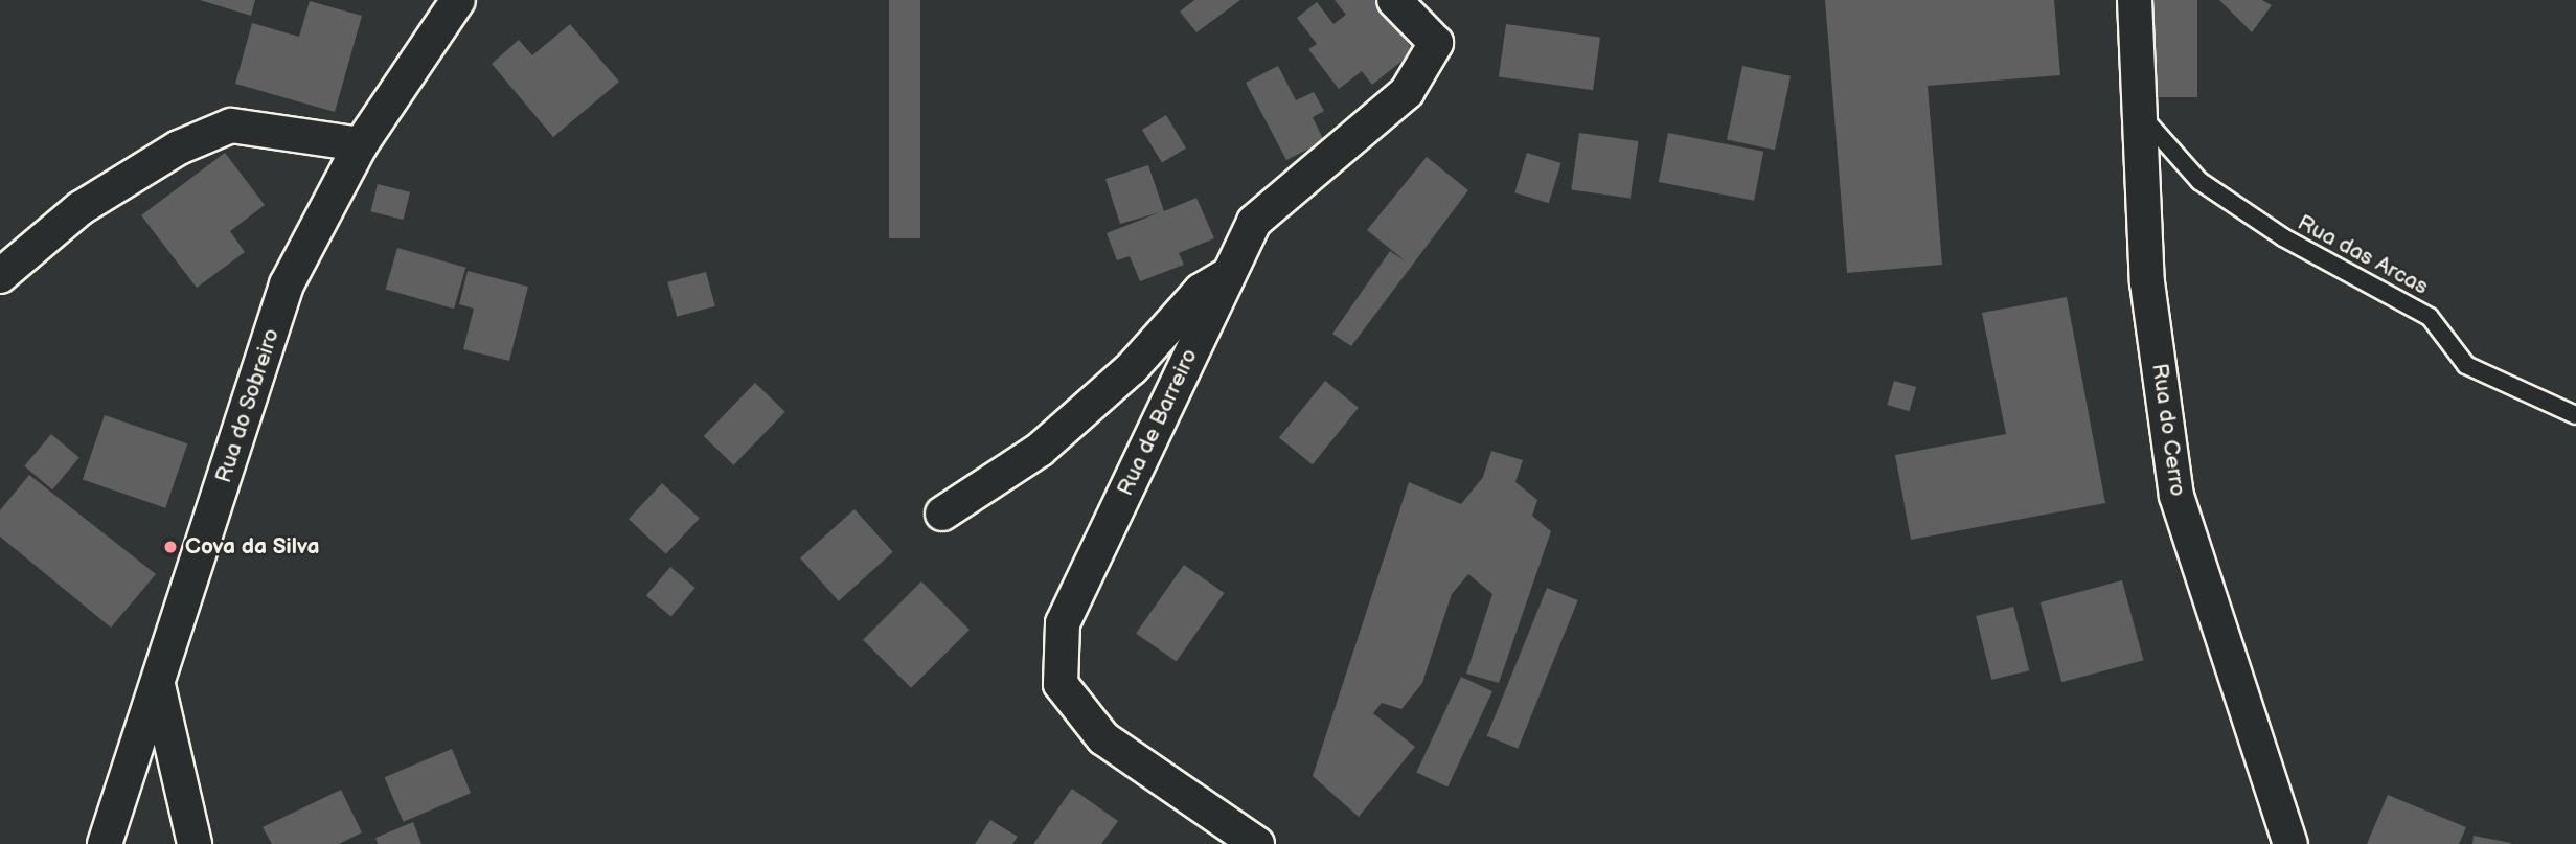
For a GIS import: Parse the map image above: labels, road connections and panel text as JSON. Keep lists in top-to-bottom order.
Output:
{
  "streets": {
    "street": ["Rua do Sobreiro", "Rua de Barreiro", "Rua do Cerro"],
    "lane": ["Rua das Arcas"]
  },
  "crossings": [
    ["Rua das Arcas", "Rua do Cerro"]
  ],
  "places": ["Cova da Silva"]
}
